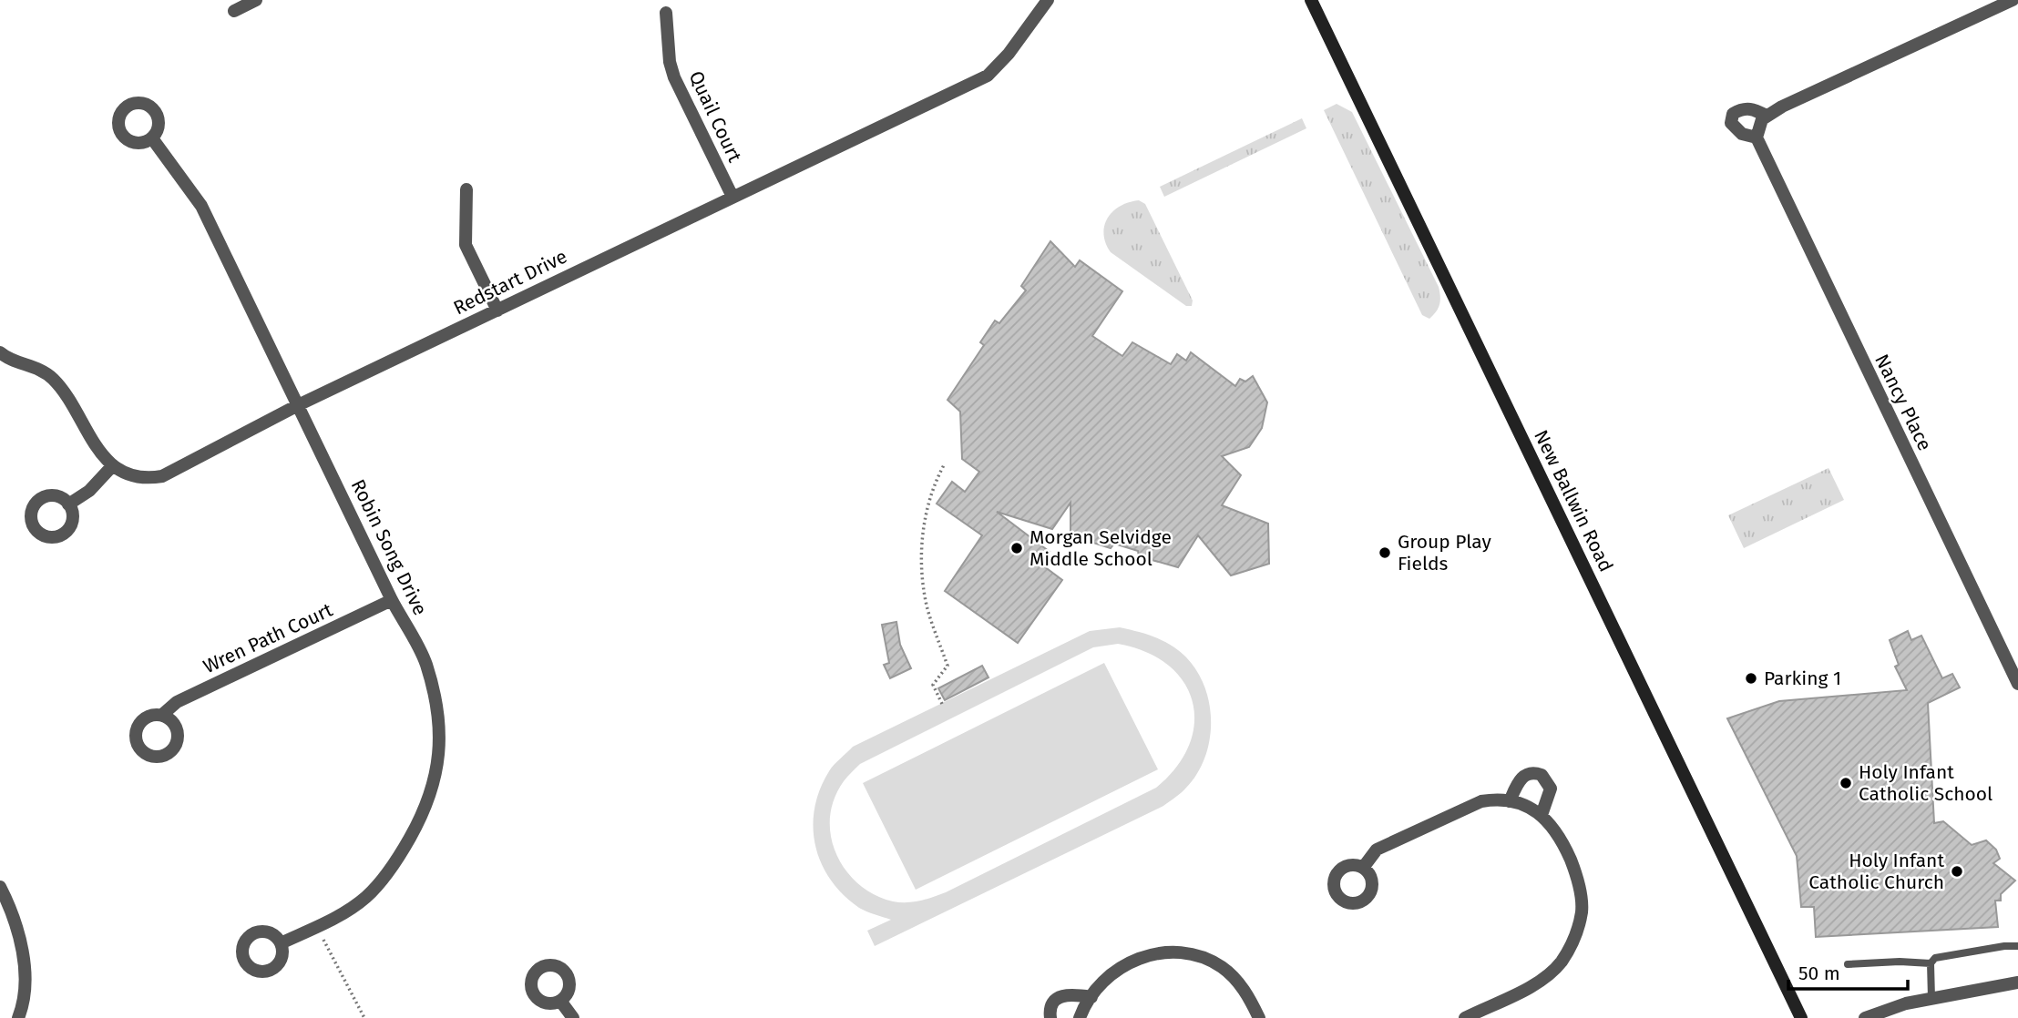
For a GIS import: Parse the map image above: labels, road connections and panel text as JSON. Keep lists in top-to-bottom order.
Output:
{
  "streets": {
    "main road": ["New Ballwin Road"],
    "street": [
      "Quail Court",
      "Redstart Drive",
      "Nancy Place",
      "Robin Song Drive",
      "Wren Path Court"
    ]
  },
  "crossings": [
    ["Quail Court", "Redstart Drive"],
    ["Redstart Drive", "Robin Song Drive"],
    ["Robin Song Drive", "Wren Path Court"]
  ],
  "places": [
    "Morgan Selvidge Middle School",
    "Group Play Fields",
    "Parking 1",
    "Holy Infant Catholic School",
    "Holy Infant Catholic Church"
  ],
  "scale_bar": "50 m"
}
